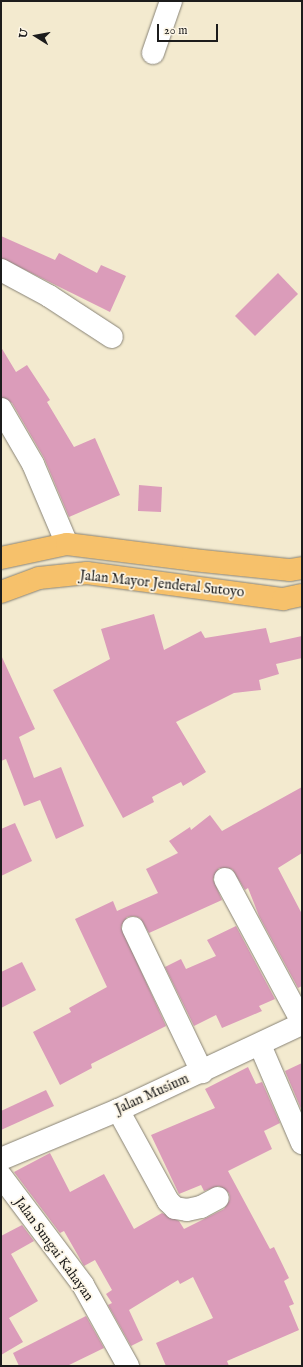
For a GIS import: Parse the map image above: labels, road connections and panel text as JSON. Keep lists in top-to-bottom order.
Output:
{
  "streets": {
    "main road": ["Jalan Mayor Jenderal Sutoyo"],
    "street": ["Jalan Musium", "Jalan Sungai Kahayan"]
  },
  "scale_bar": "20 m",
  "north": "left"
}
